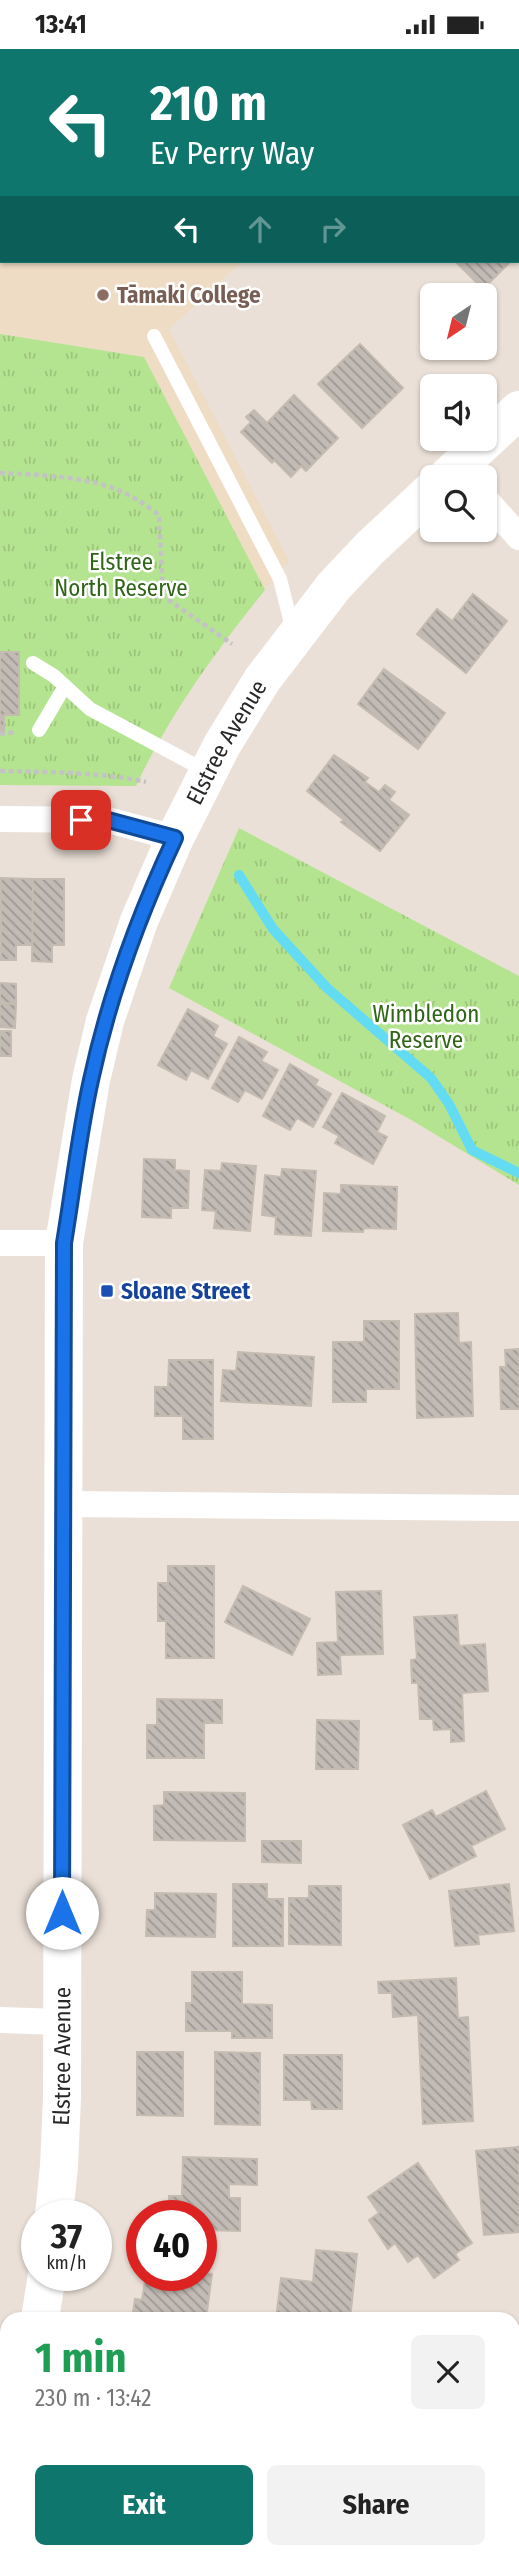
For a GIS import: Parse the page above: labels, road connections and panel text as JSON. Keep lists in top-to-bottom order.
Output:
{
  "streets": {
    "street": ["Elstree Avenue"]
  },
  "parks": ["Elstree North Reserve", "Wimbledon Reserve"],
  "places": {
    "other": ["Tāmaki College"],
    "transit": ["Sloane Street"]
  },
  "north": "bottom left",
  "page": {
    "status": "13:41",
    "turn": ["210 m", "Ev Perry Way"],
    "speed": "37 km/h",
    "limit": "40",
    "heading": ["1 min", "230 m · 13:42"],
    "buttons": ["Exit", "Share"]
  }
}
